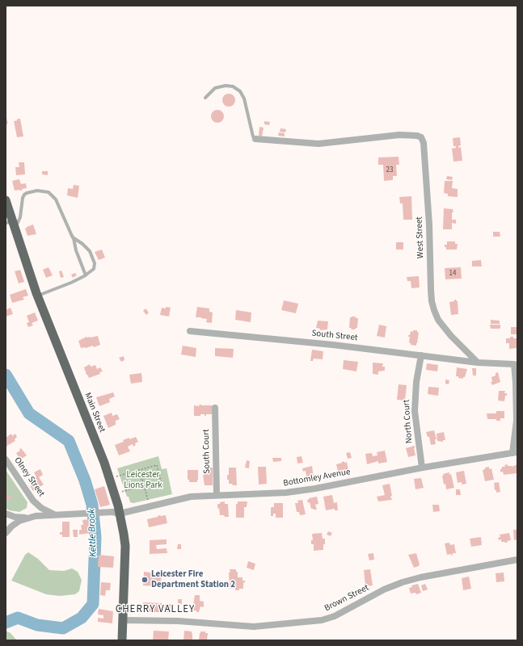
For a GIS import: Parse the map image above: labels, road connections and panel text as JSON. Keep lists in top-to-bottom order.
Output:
{
  "streets": {
    "highway": ["Main Street"],
    "street": [
      "West Street",
      "South Street",
      "North Court",
      "South Court",
      "Olney Street",
      "Bottomley Avenue",
      "Brown Street"
    ]
  },
  "crossings": [
    ["West Street", "South Street"],
    ["South Street", "North Court"],
    ["Main Street", "Bottomley Avenue"],
    ["Main Street", "Brown Street"],
    ["North Court", "Bottomley Avenue"],
    ["South Court", "Bottomley Avenue"],
    ["Olney Street", "Bottomley Avenue"]
  ],
  "districts": ["CHERRY VALLEY"],
  "water": ["Kettle Brook"],
  "parks": ["Leicester Lions Park"],
  "places": ["Leicester Fire Department Station 2"],
  "house_numbers": ["23", "14"]
}
